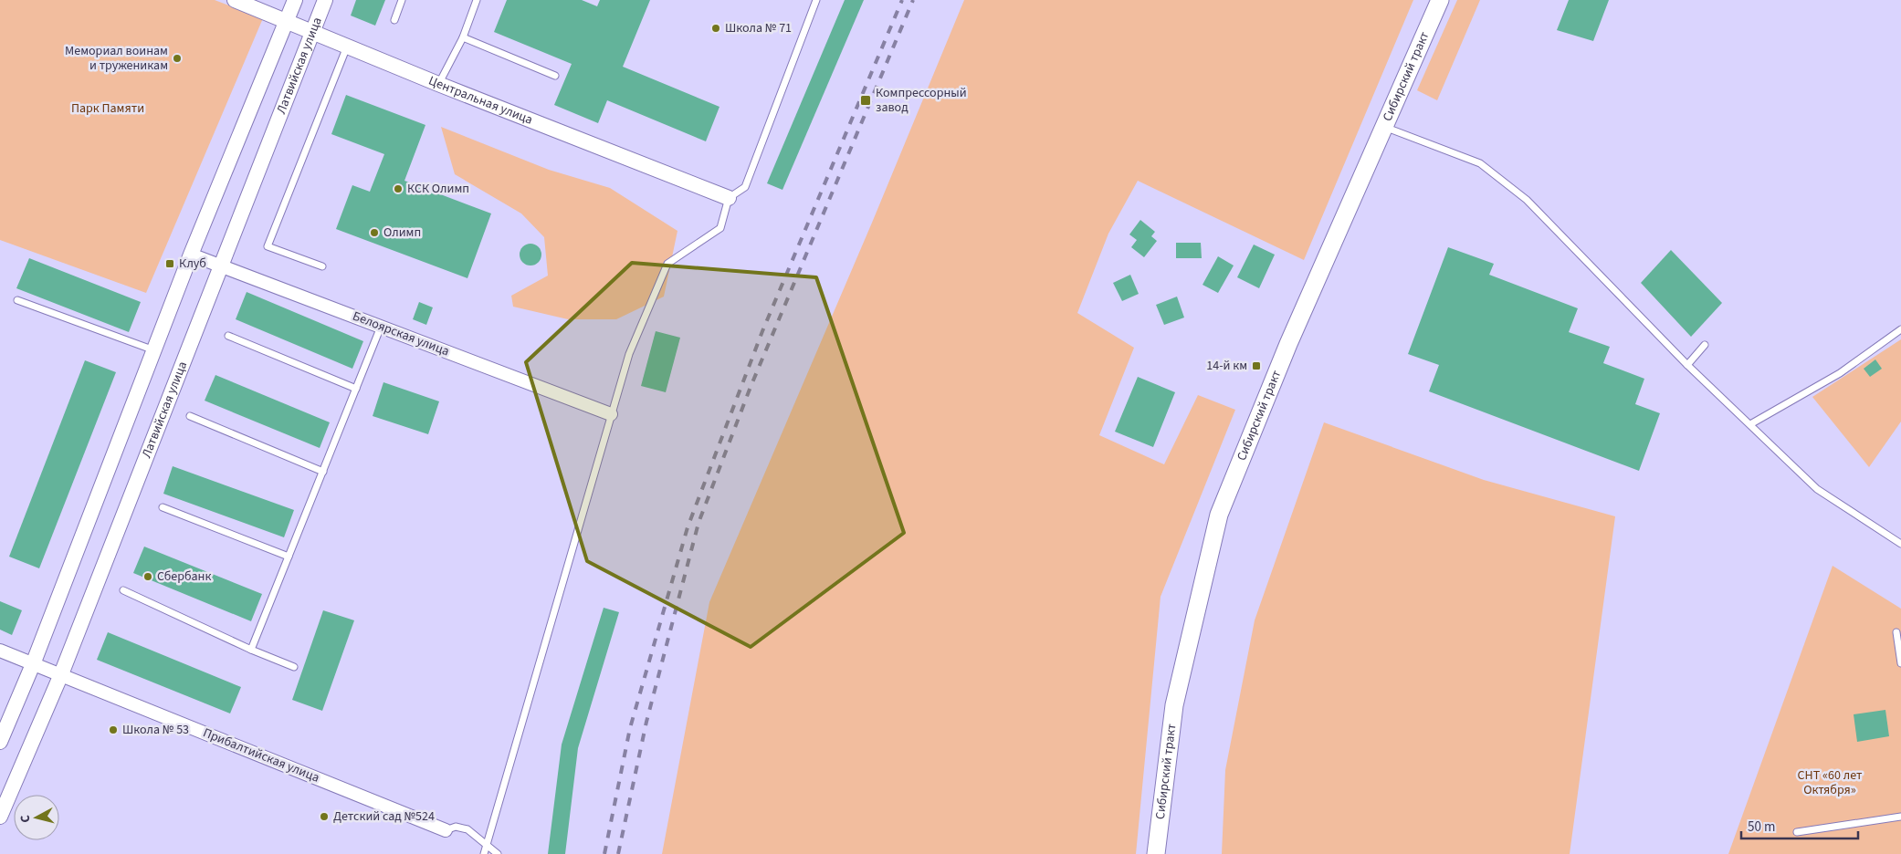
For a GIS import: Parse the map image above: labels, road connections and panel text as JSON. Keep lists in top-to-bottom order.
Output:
{
  "streets": {
    "main road": ["Сибирский тракт"],
    "street": [
      "Латвийская улица",
      "Центральная улица",
      "Белоярская улица",
      "Прибалтийская улица"
    ]
  },
  "crossings": [
    ["Латвийская улица", "Центральная улица"],
    ["Латвийская улица", "Белоярская улица"],
    ["Латвийская улица", "Прибалтийская улица"]
  ],
  "parks": ["Парк Памяти", "СНТ «60 лет Октября»"],
  "places": {
    "other": [
      "Школа № 71",
      "Мемориал воинам и труженикам",
      "КСК Олимп",
      "Олимп",
      "Сбербанк",
      "Школа № 53",
      "Детский сад №524"
    ],
    "transit": ["Компрессорный завод", "Клуб", "14-й км"]
  },
  "scale_bar": "50 m",
  "north": "left"
}
